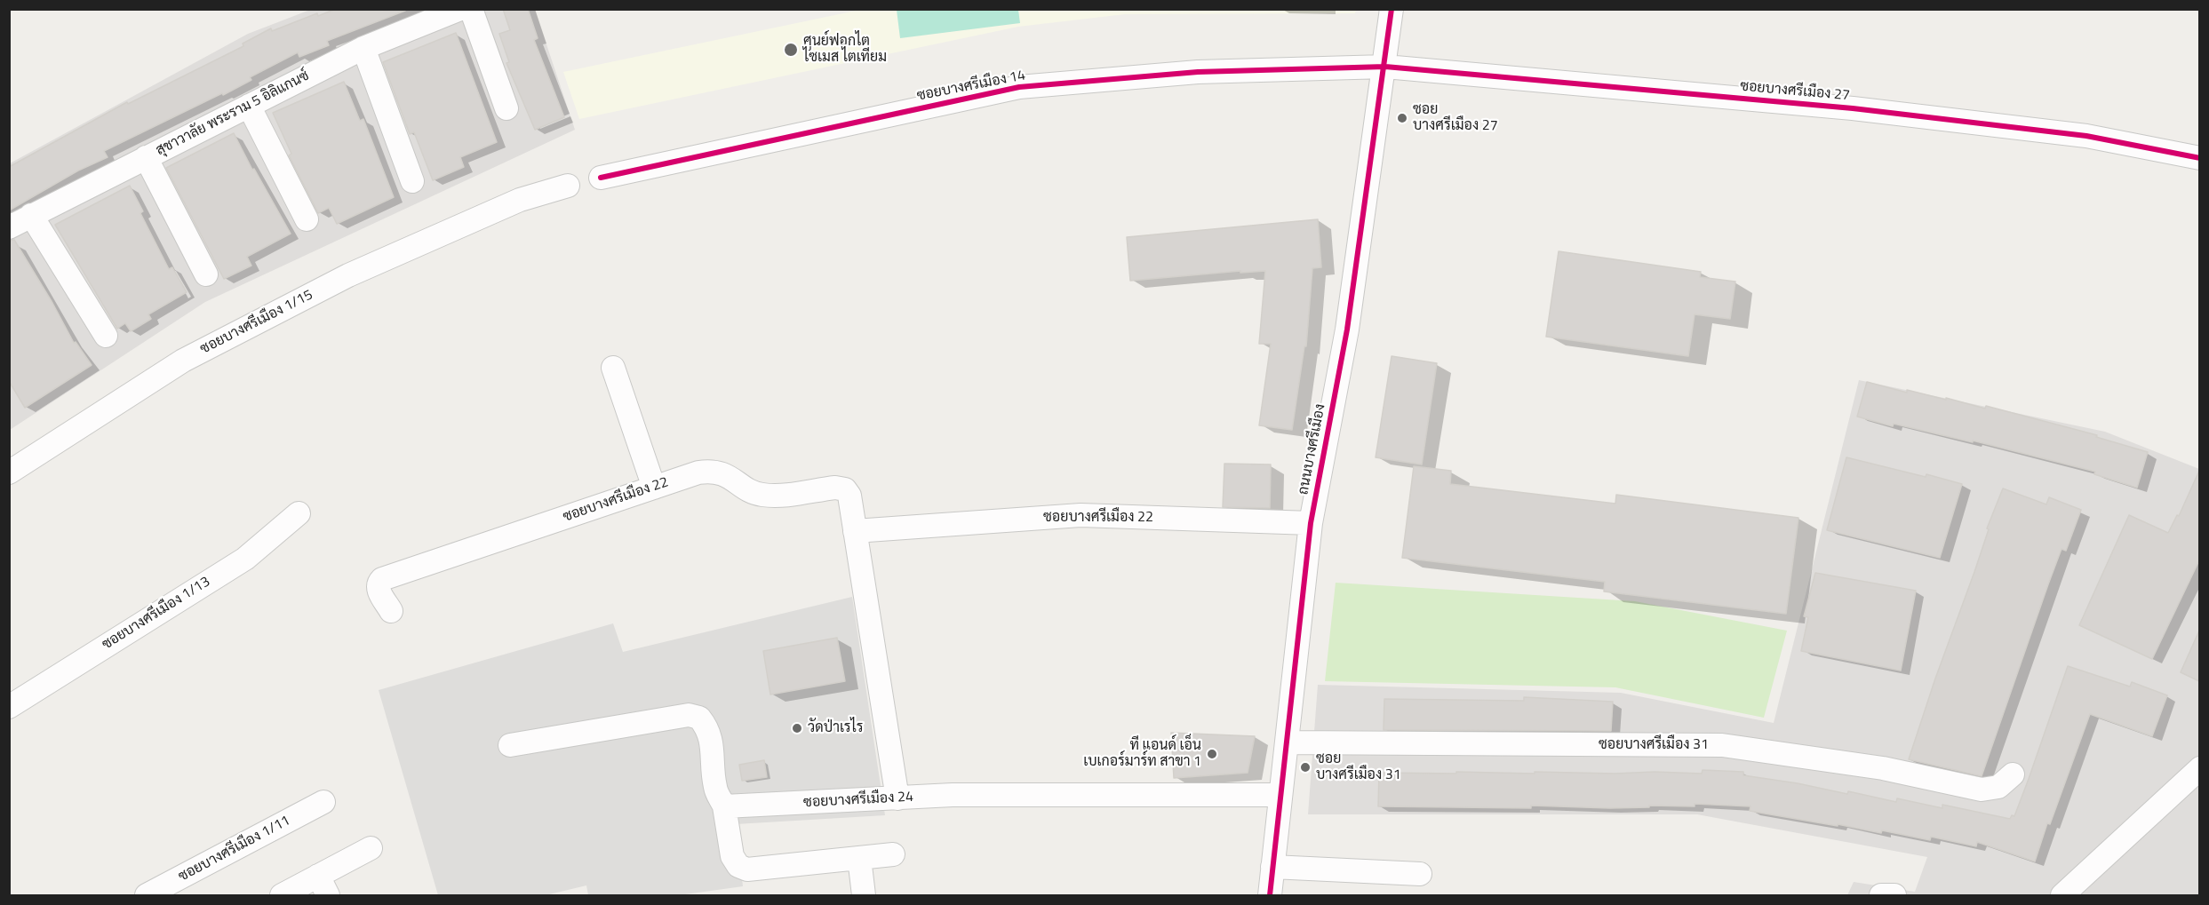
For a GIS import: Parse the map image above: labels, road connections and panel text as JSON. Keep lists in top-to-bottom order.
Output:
{
  "streets": {
    "street": [
      "ซอยบางศรีเมือง 14",
      "ซอยบางศรีเมือง 27",
      "สุชาวาลัย พระราม 5 อิลิแกนซ์",
      "ซอยบางศรีเมือง 1/15",
      "ถนนบางศรีเมือง",
      "ซอยบางศรีเมือง 22",
      "ซอยบางศรีเมือง 1/13",
      "ซอยบางศรีเมือง 31",
      "ซอยบางศรีเมือง 24",
      "ซอยบางศรีเมือง 1/11"
    ]
  },
  "crossings": [
    ["ซอยบางศรีเมือง 14", "ซอยบางศรีเมือง 27"],
    ["ซอยบางศรีเมือง 14", "ถนนบางศรีเมือง"],
    ["ซอยบางศรีเมือง 27", "ถนนบางศรีเมือง"],
    ["ถนนบางศรีเมือง", "ซอยบางศรีเมือง 22"],
    ["ถนนบางศรีเมือง", "ซอยบางศรีเมือง 31"],
    ["ถนนบางศรีเมือง", "ซอยบางศรีเมือง 24"],
    ["ซอยบางศรีเมือง 22", "ซอยบางศรีเมือง 24"]
  ],
  "places": [
    "ศูนย์ฟอกไต ไซเมส ไตเทียม",
    "ซอย บางศรีเมือง 27",
    "วัดป่าเรไร",
    "ที แอนด์ เอ็น เบเกอร์มาร์ท สาขา 1",
    "ซอย บางศรีเมือง 31"
  ]
}
